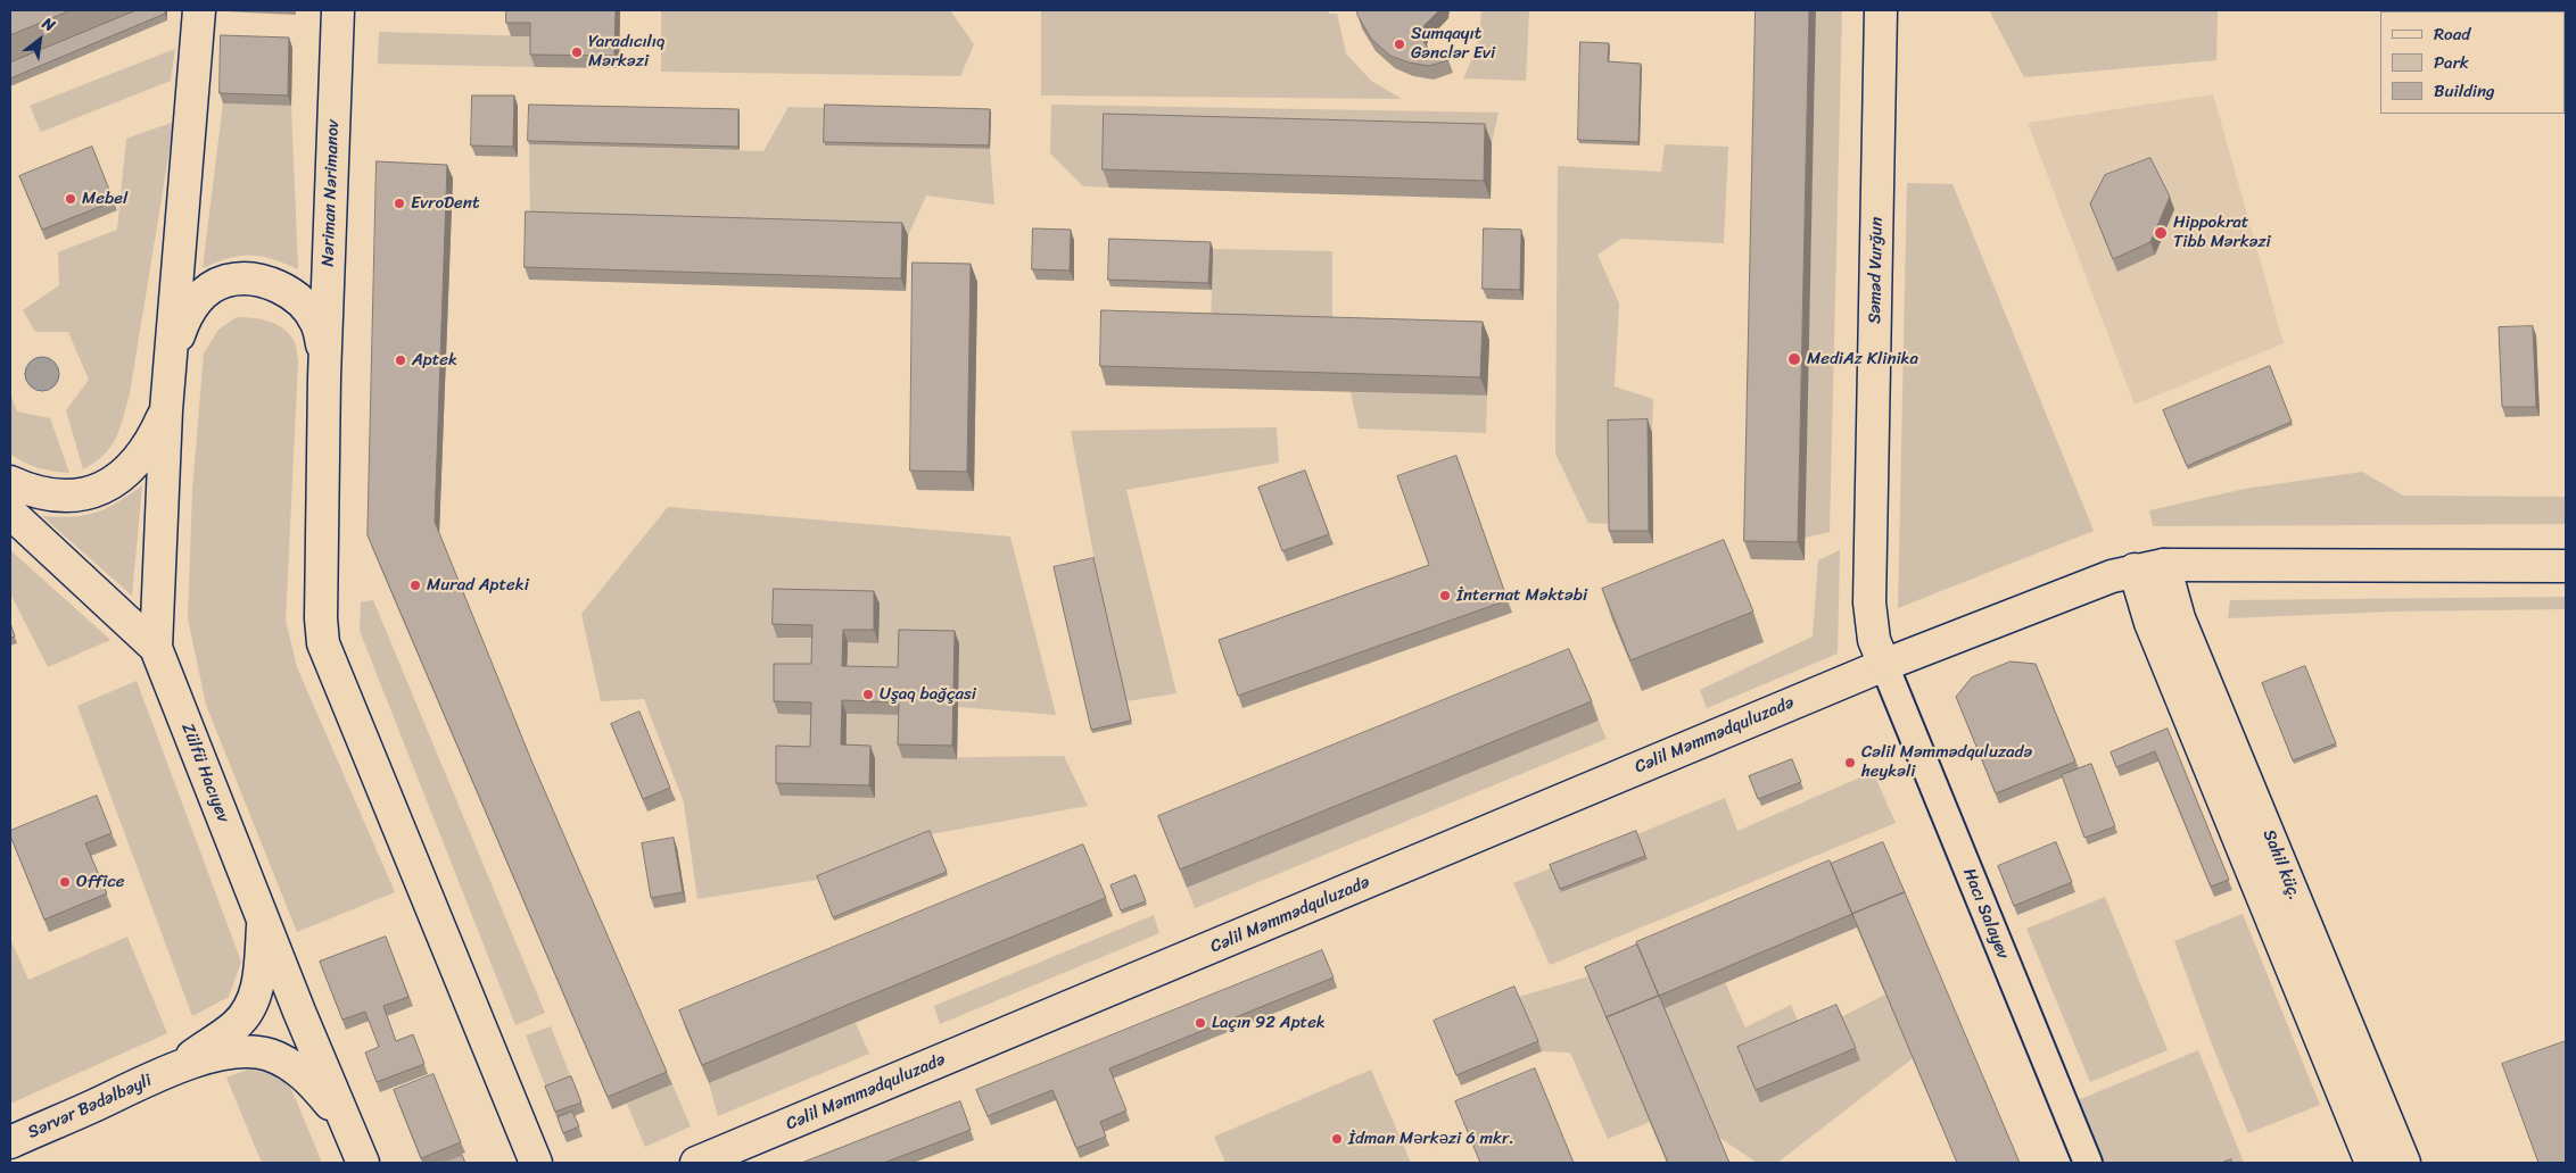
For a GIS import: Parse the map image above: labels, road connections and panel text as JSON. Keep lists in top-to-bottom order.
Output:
{
  "streets": {
    "main road": [
      "Nəriman Nərimanov",
      "Səməd Vurğun",
      "Cəlil Məmmədquluzadə",
      "Zülfü Hacıyev",
      "Sahil küç.",
      "Sərvər Bədəlbəyli"
    ],
    "street": ["Hacı Salayev"]
  },
  "crossings": [
    ["Səməd Vurğun", "Cəlil Məmmədquluzadə"],
    ["Səməd Vurğun", "Hacı Salayev"],
    ["Cəlil Məmmədquluzadə", "Sahil küç."],
    ["Cəlil Məmmədquluzadə", "Hacı Salayev"]
  ],
  "places": [
    "Sumqayıt Gənclər Evi",
    "Yaradıcılıq Mərkəzi",
    "Mebel",
    "EvroDent",
    "Hippokrat Tibb Mərkəzi",
    "MediAz Klinika",
    "Aptek",
    "Murad Apteki",
    "İnternat Məktəbi",
    "Uşaq bağçasi",
    "Cəlil Məmmədquluzadə heykəli",
    "Office",
    "Laçın 92 Aptek",
    "İdman Mәrkәzi 6 mkr."
  ],
  "legend": ["Road", "Park", "Building"],
  "north": "top right"
}
